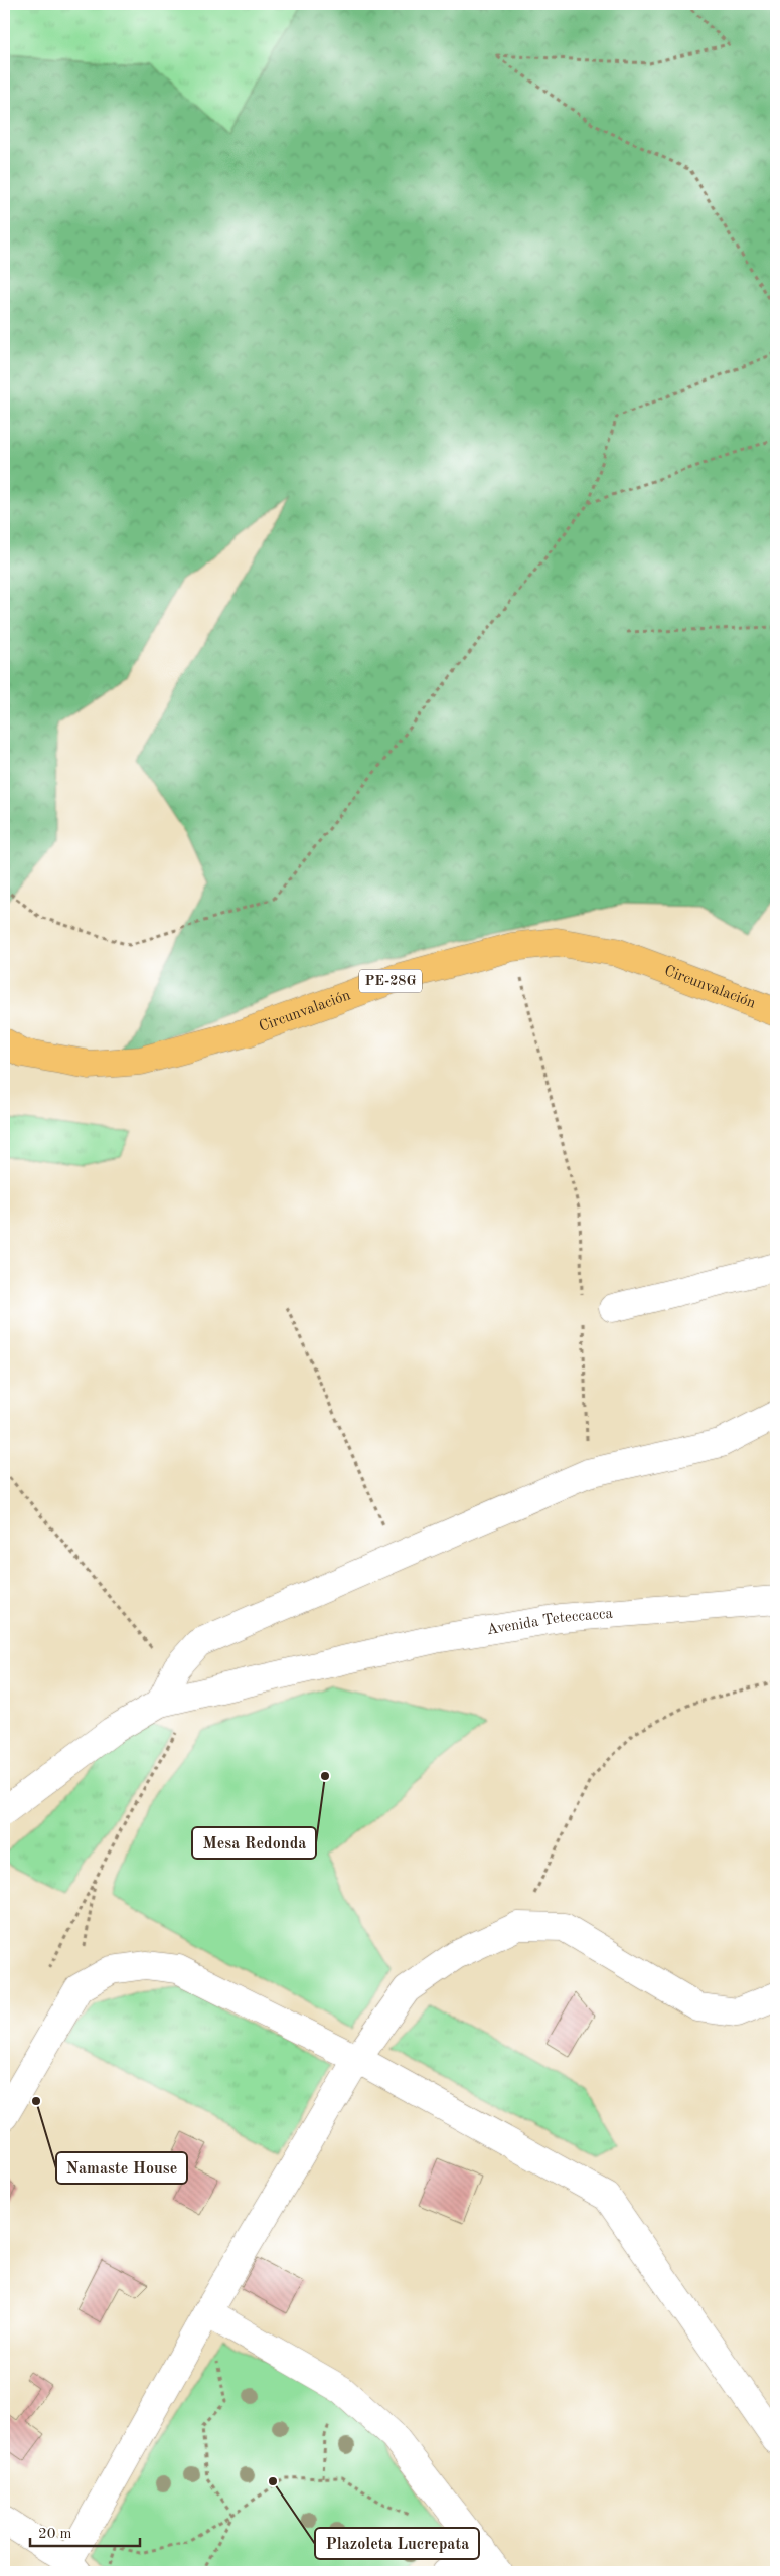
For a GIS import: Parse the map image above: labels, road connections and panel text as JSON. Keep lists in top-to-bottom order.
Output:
{
  "streets": {
    "highway": ["PE-28G", "Circunvalación"],
    "street": ["Avenida Teteccacca"]
  },
  "places": ["Mesa Redonda", "Namaste House", "Plazoleta Lucrepata"],
  "scale_bar": "20 m"
}
